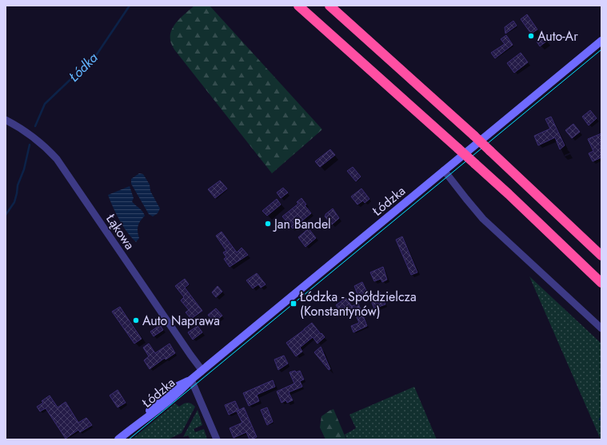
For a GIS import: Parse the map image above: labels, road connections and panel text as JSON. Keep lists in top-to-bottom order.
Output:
{
  "streets": {
    "main road": ["Łódzka"],
    "street": ["Łąkowa"]
  },
  "crossings": [
    ["Łódzka", "Łąkowa"]
  ],
  "water": ["Łódka"],
  "places": {
    "other": ["Auto-Ar", "Jan Bandel", "Auto Naprawa"],
    "transit": ["Łódzka - Spółdzielcza (Konstantynów)"]
  }
}
